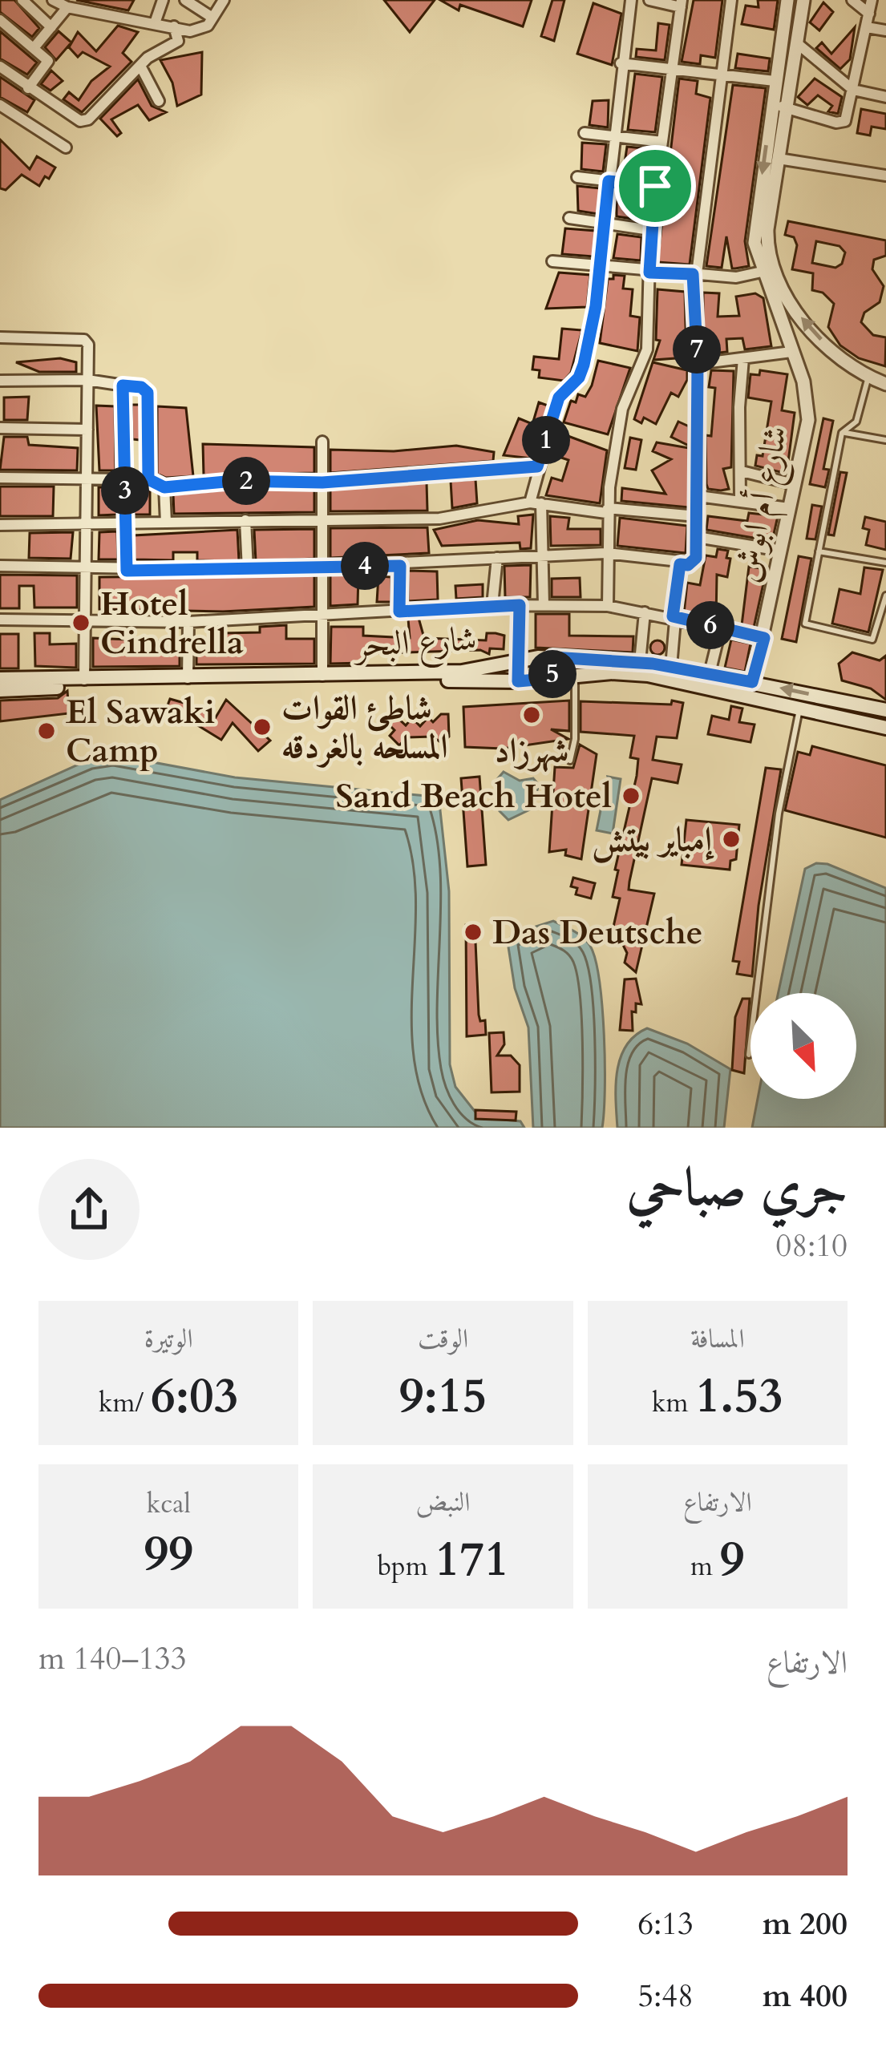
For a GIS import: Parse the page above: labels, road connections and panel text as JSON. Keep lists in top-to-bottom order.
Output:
{
  "streets": {
    "main road": ["شارع البحر"],
    "street": ["شارع أم ابوش"]
  },
  "crossings": [
    ["شارع أم ابوش", "شارع البحر"]
  ],
  "places": [
    "Hotel Cindrella",
    "شهرزاد",
    "شاطئ القوات المسلحه بالغردقه",
    "El Sawaki Camp",
    "Sand Beach Hotel",
    "إمباير بيتش",
    "Das Deutsche"
  ],
  "north": "bottom right",
  "page": {
    "pins": [
      "7",
      "1",
      "2",
      "3",
      "4",
      "6",
      "5"
    ],
    "heading": ["جري صباحي", "08:10"],
    "stats": [
      ["المسافة", "1.53 km"],
      ["الوقت", "9:15"],
      ["الوتيرة", "6:03 /km"],
      ["الارتفاع", "9 m"],
      ["النبض", "171 bpm"],
      ["kcal", "99"]
    ],
    "chart": ["الارتفاع", "133–140 m"],
    "list": [
      {
        "name": "200 m",
        "note": "6:13"
      },
      {
        "name": "400 m",
        "note": "5:48"
      }
    ]
  }
}
